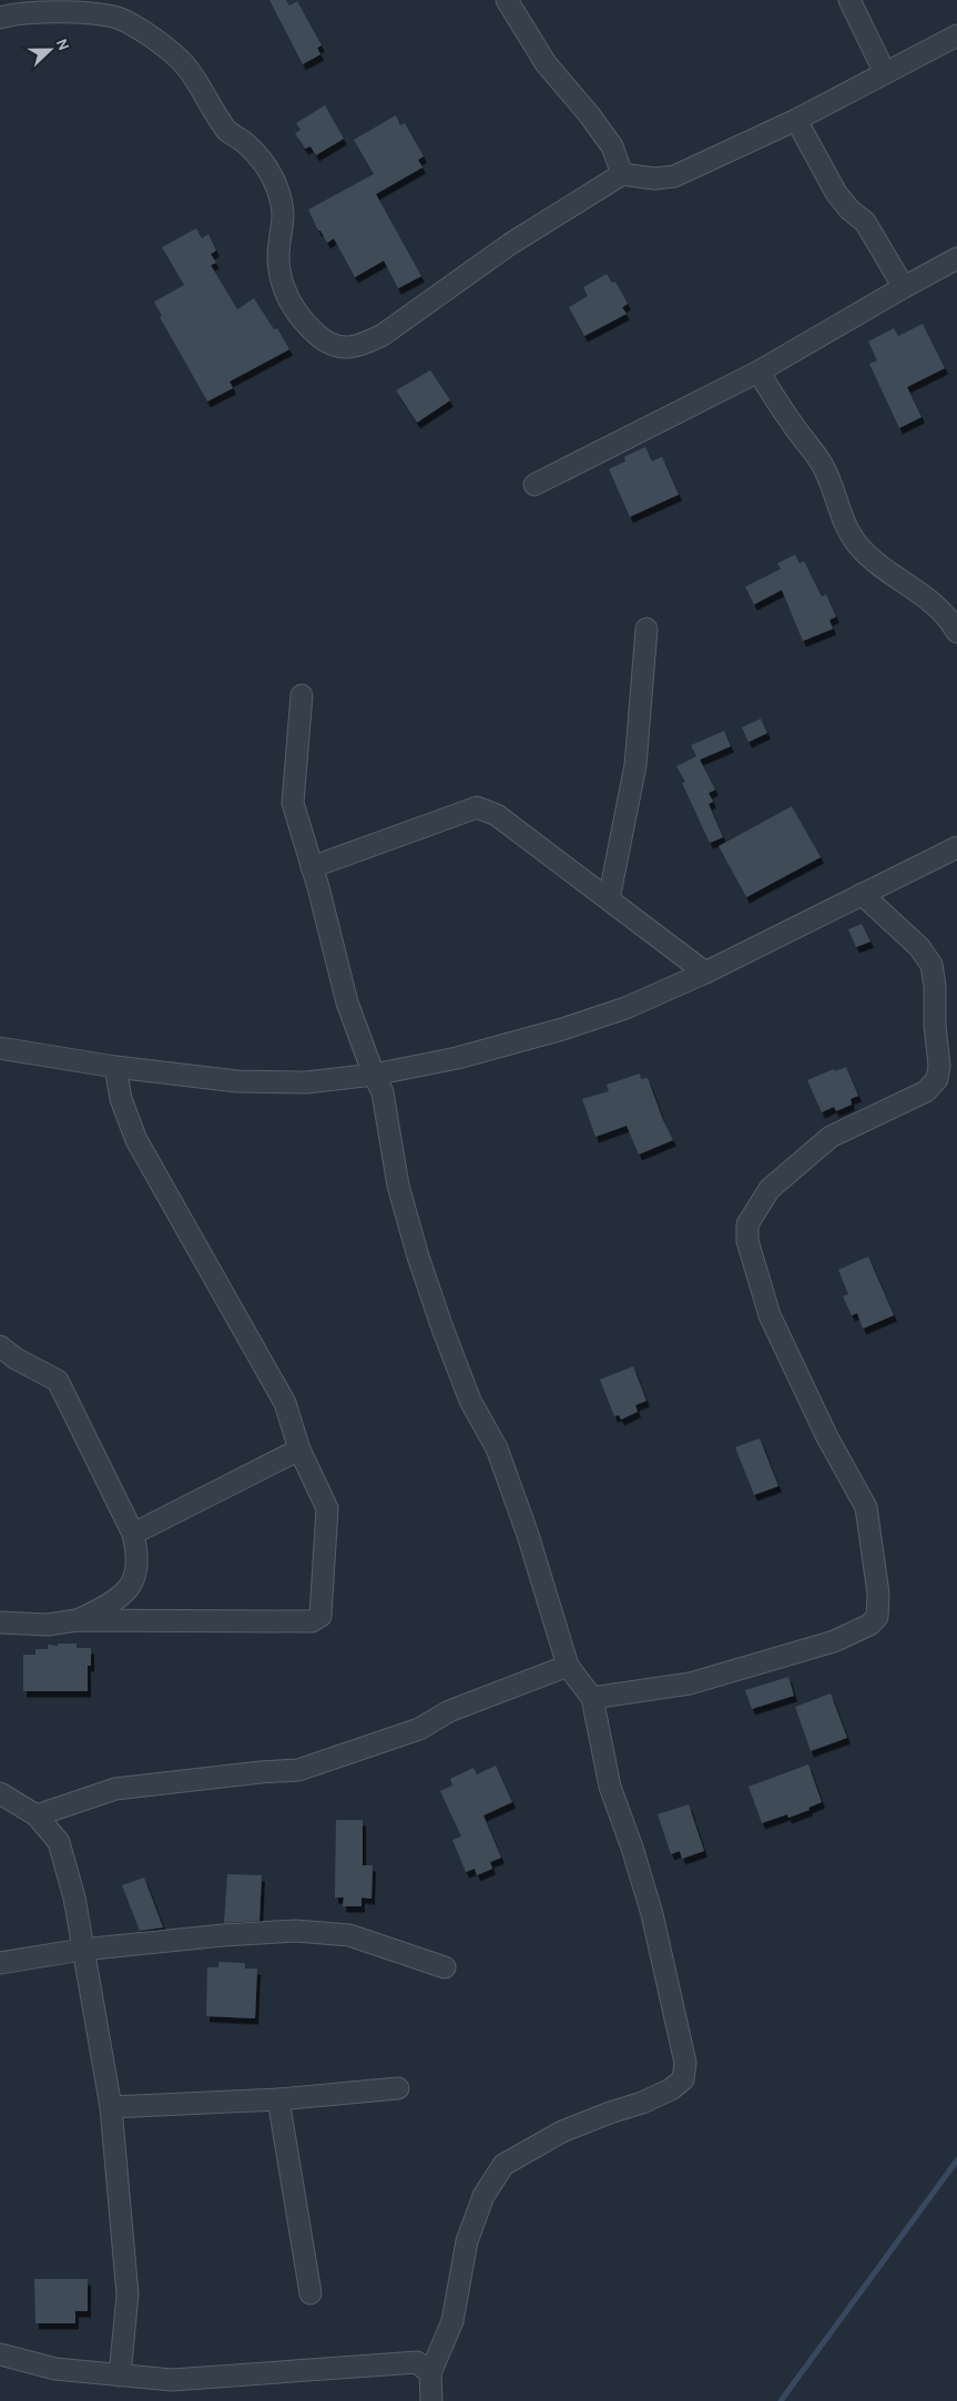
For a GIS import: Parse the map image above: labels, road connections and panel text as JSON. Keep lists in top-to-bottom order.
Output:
{
  "north": "right"
}
